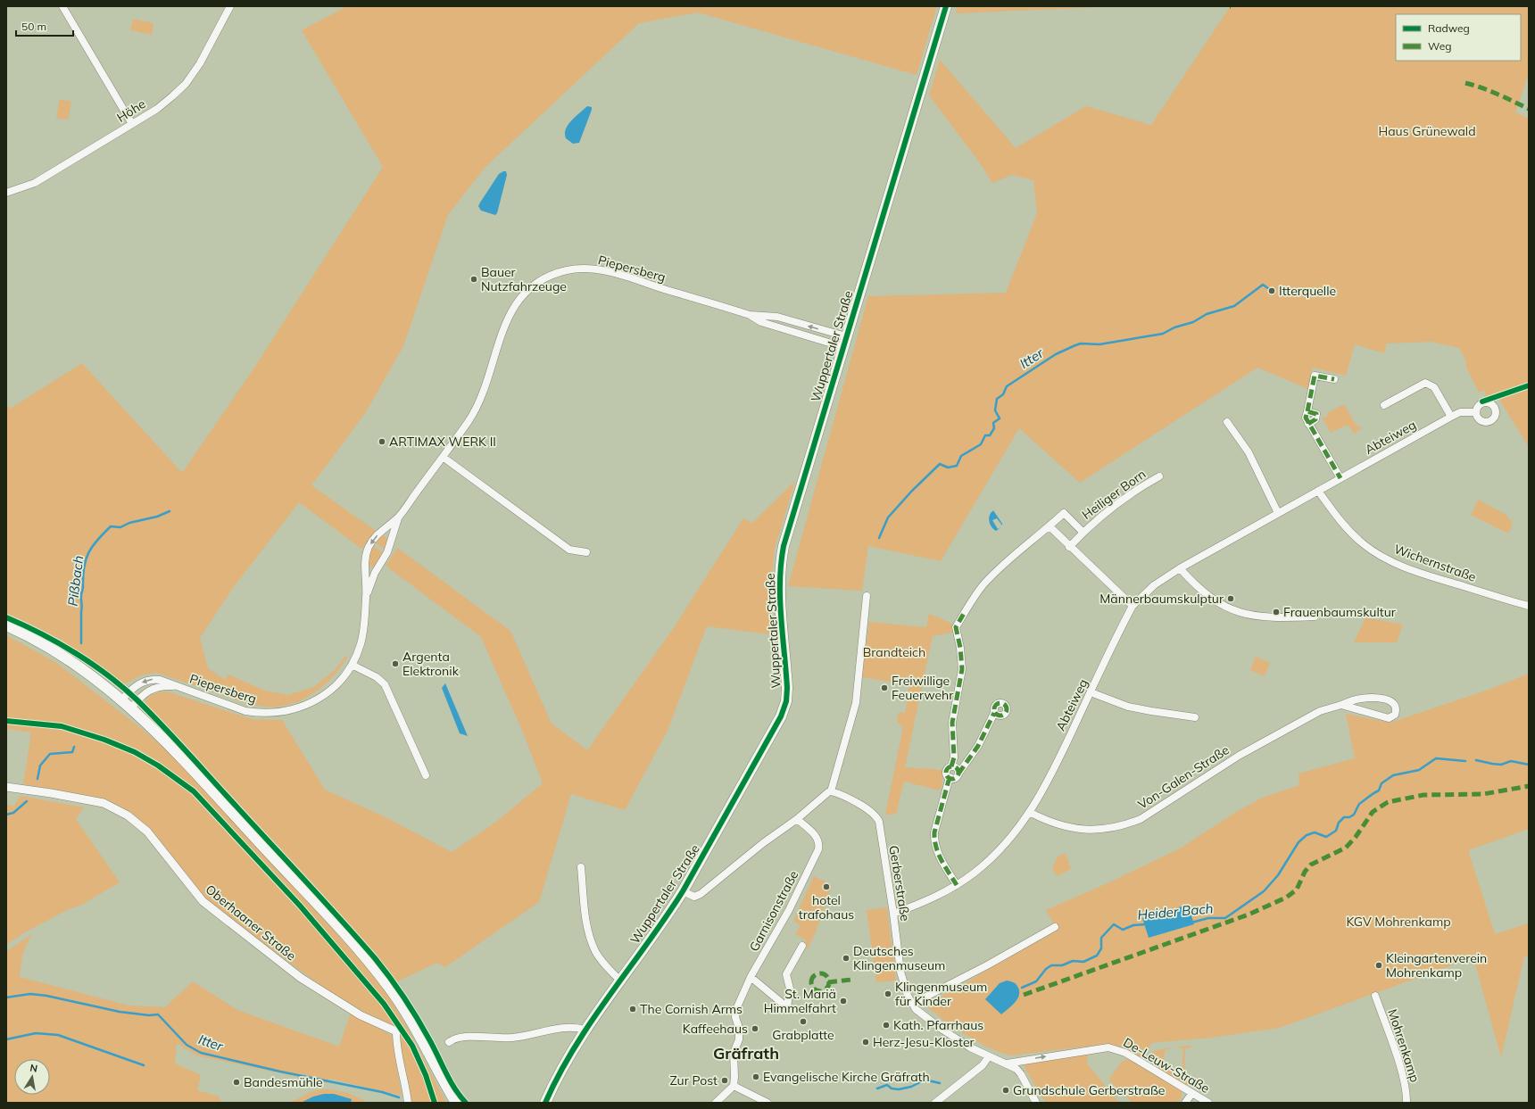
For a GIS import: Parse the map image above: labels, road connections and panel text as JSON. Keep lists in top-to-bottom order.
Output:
{
  "streets": {
    "main road": ["Wuppertaler Straße"],
    "street": [
      "Höhe",
      "Piepersberg",
      "Abteiweg",
      "Heiliger Born",
      "Wichernstraße",
      "Von-Galen-Straße",
      "Gerberstraße",
      "Garnisonstraße",
      "Oberhaaner Straße",
      "Mohrenkamp",
      "De-Leuw-Straße"
    ]
  },
  "crossings": [
    ["Piepersberg", "Wuppertaler Straße"],
    ["Abteiweg", "Heiliger Born"],
    ["Abteiweg", "Wichernstraße"],
    ["Abteiweg", "Von-Galen-Straße"],
    ["Abteiweg", "Gerberstraße"],
    ["Gerberstraße", "De-Leuw-Straße"]
  ],
  "one_way": ["De-Leuw-Straße"],
  "districts": ["Gräfrath"],
  "water": ["Itter", "Pißbach", "Heider Bach"],
  "parks": ["Haus Grünewald", "Brandteich", "KGV Mohrenkamp"],
  "places": [
    "Bauer Nutzfahrzeuge",
    "Itterquelle",
    "ARTIMAX WERK II",
    "Männerbaumskulptur",
    "Frauenbaumskultur",
    "Argenta Elektronik",
    "Freiwillige Feuerwehr",
    "hotel trafohaus",
    "Deutsches Klingenmuseum",
    "Kleingartenverein Mohrenkamp",
    "Klingenmuseum für Kinder",
    "St. Mariä Himmelfahrt",
    "The Cornish Arms",
    "Grabplatte",
    "Kath. Pfarrhaus",
    "Kaffeehaus",
    "Herz-Jesu-Kloster",
    "Evangelische Kirche Gräfrath",
    "Zur Post",
    "Bandesmühle",
    "Grundschule Gerberstraße"
  ],
  "legend": ["Radweg", "Weg"],
  "scale_bar": "50 m",
  "north": "top"
}
